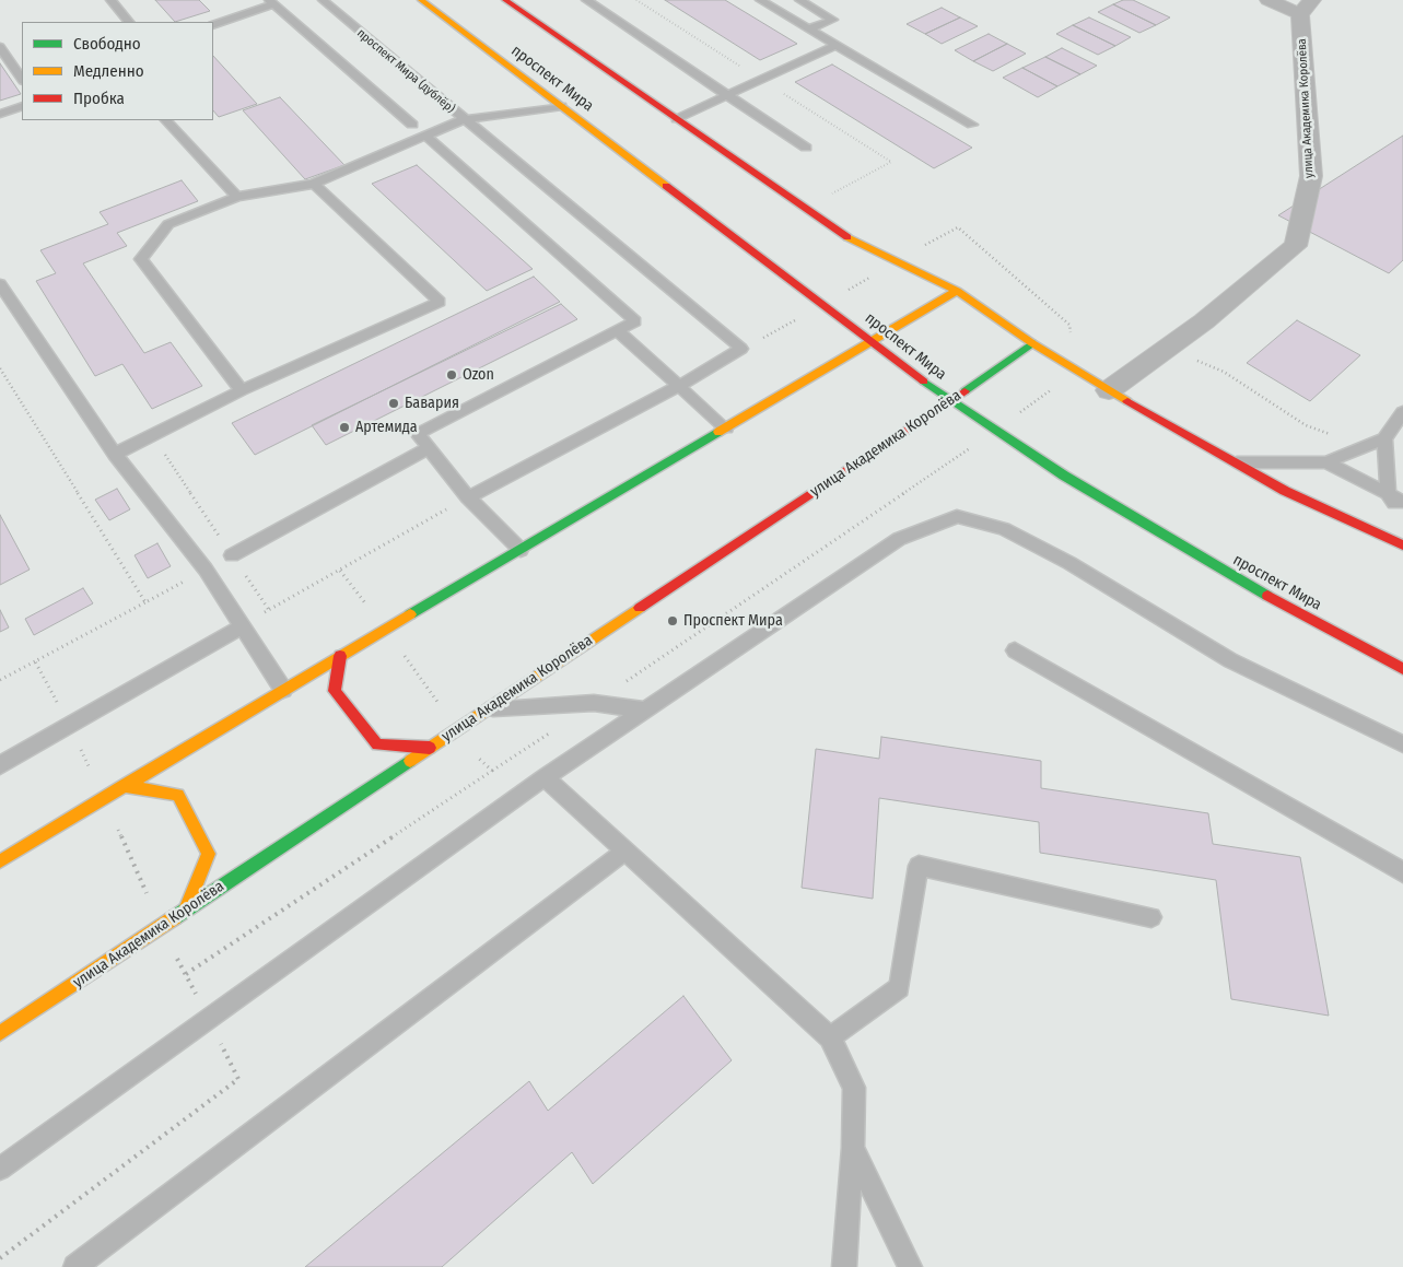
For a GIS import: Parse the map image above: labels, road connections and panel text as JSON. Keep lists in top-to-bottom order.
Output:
{
  "streets": {
    "main road": ["проспект Мира", "улица Академика Королёва"],
    "lane": ["проспект Мира (дублёр)"]
  },
  "crossings": [
    ["проспект Мира (дублёр)", "проспект Мира"],
    ["проспект Мира", "улица Академика Королёва"]
  ],
  "places": [
    "Ozon",
    "Бавария",
    "Артемида",
    "Проспект Мира"
  ],
  "legend": ["Свободно", "Медленно", "Пробка"]
}
